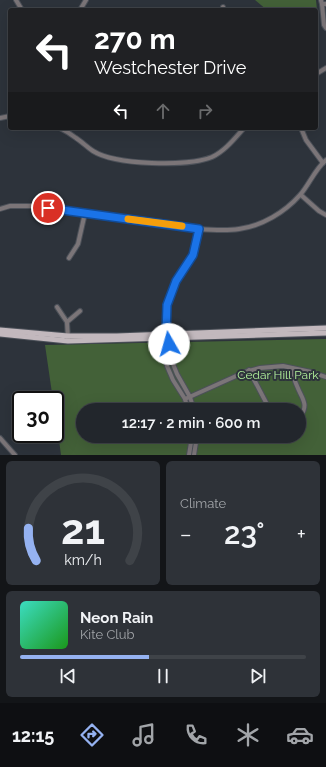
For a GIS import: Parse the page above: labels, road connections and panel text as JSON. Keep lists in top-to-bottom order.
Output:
{
  "parks": ["Cedar Hill Park"],
  "page": {
    "turn": ["270 m", "Westchester Drive"],
    "limit": "30",
    "trip": "12:17 · 2 min · 600 m",
    "tile": "Climate",
    "heat": ["−", "23°", "+"],
    "song": ["Neon Rain", "Kite Club"],
    "tabs": "12:15",
    "gauge": ["21", "km/h"]
  }
}
